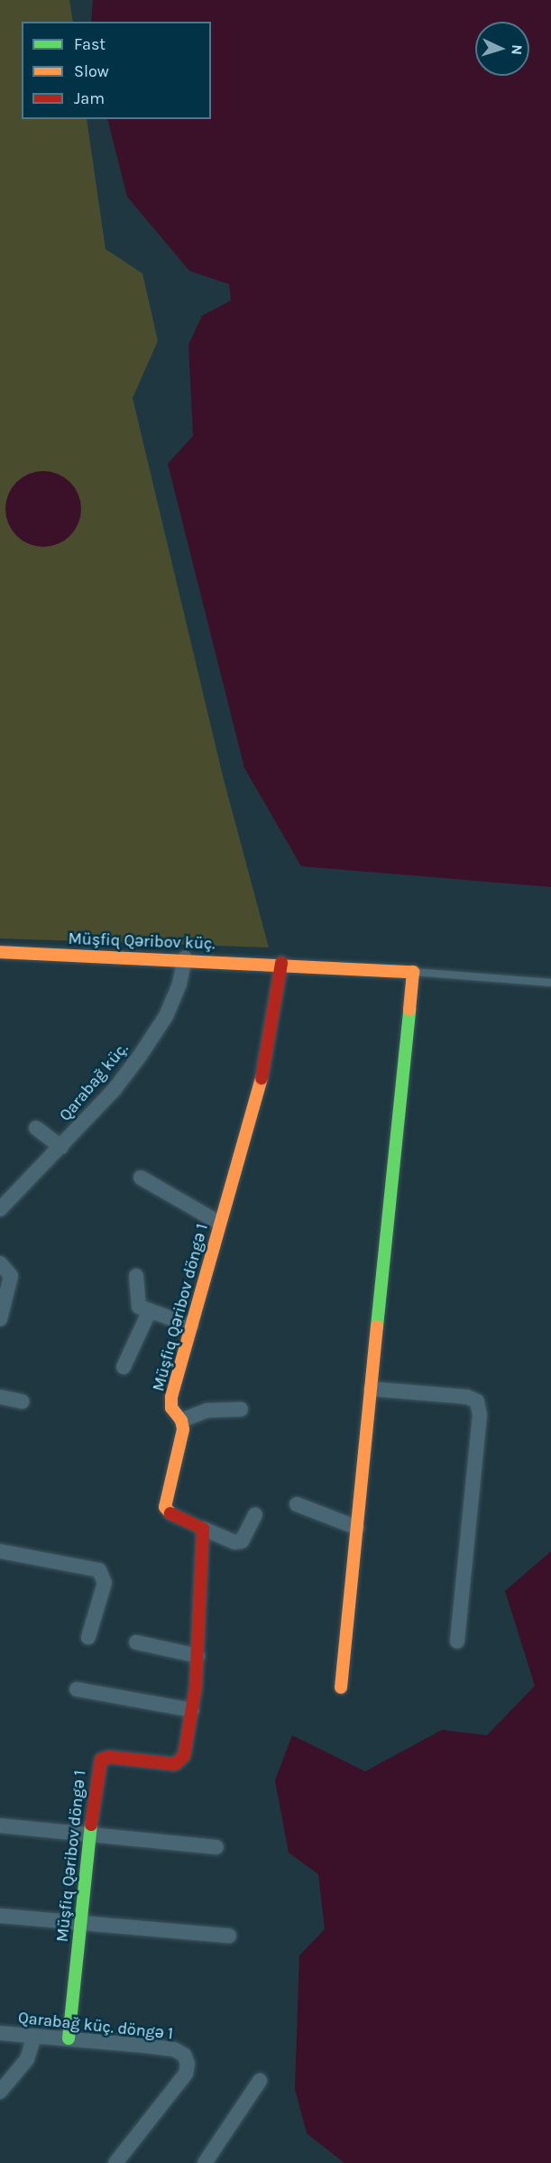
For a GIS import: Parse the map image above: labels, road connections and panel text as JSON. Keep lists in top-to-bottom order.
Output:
{
  "streets": {
    "street": [
      "Müşfiq Qəribov küç.",
      "Qarabağ küç.",
      "Müşfiq Qəribov döngə 1",
      "Qarabağ küç. döngə 1"
    ]
  },
  "crossings": [
    ["Müşfiq Qəribov küç.", "Qarabağ küç."],
    ["Müşfiq Qəribov küç.", "Müşfiq Qəribov döngə 1"],
    ["Müşfiq Qəribov döngə 1", "Qarabağ küç. döngə 1"]
  ],
  "legend": ["Fast", "Slow", "Jam"],
  "north": "right"
}
